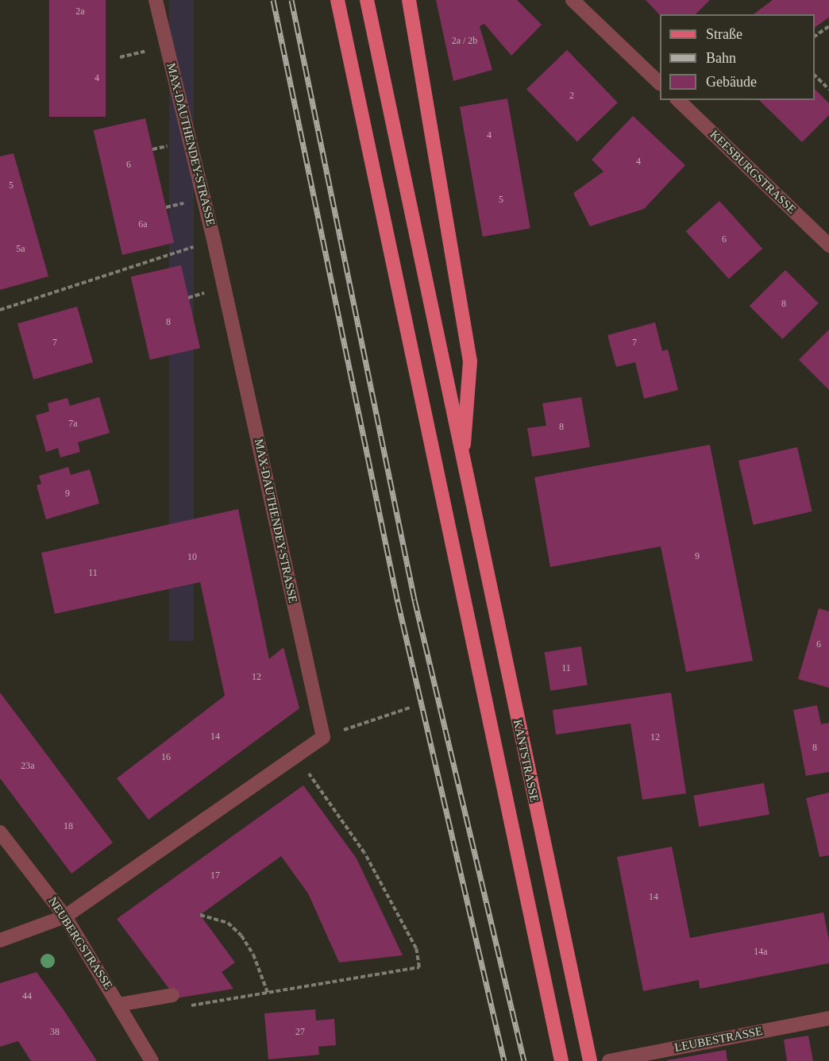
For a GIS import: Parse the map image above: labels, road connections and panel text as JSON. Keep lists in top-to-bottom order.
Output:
{
  "streets": {
    "main road": ["KANTSTRASSE"],
    "street": [
      "MAX-DAUTHENDEY-STRASSE",
      "KEESBURGSTRASSE",
      "NEUBERGSTRASSE",
      "LEUBESTRASSE"
    ]
  },
  "house_numbers": [
    "2a",
    "2a / 2b",
    "4",
    "2",
    "4",
    "4",
    "6",
    "5",
    "5",
    "6a",
    "6",
    "5a",
    "8",
    "8",
    "7",
    "7",
    "7a",
    "8",
    "9",
    "9",
    "10",
    "11",
    "6",
    "11",
    "12",
    "14",
    "12",
    "8",
    "16",
    "23a",
    "18",
    "17",
    "14",
    "14a",
    "44",
    "38",
    "27"
  ],
  "legend": ["Straße", "Bahn", "Gebäude"]
}
